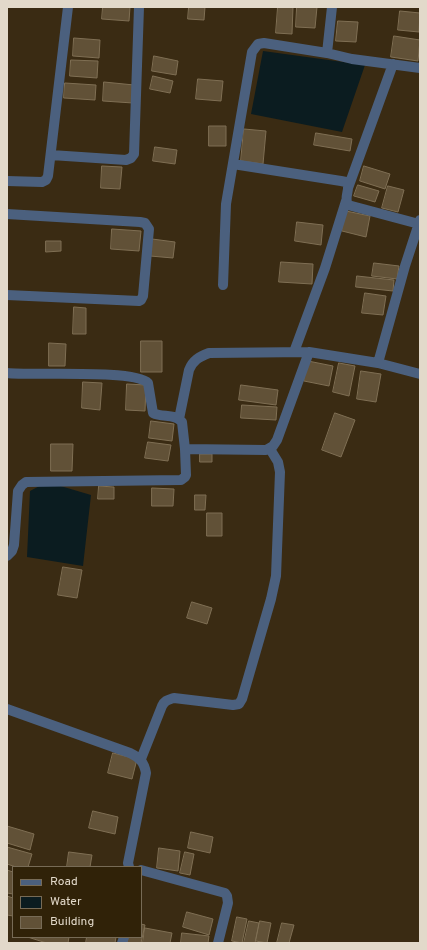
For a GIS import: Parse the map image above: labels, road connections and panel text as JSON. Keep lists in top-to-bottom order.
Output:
{
  "legend": ["Road", "Water", "Building"]
}
